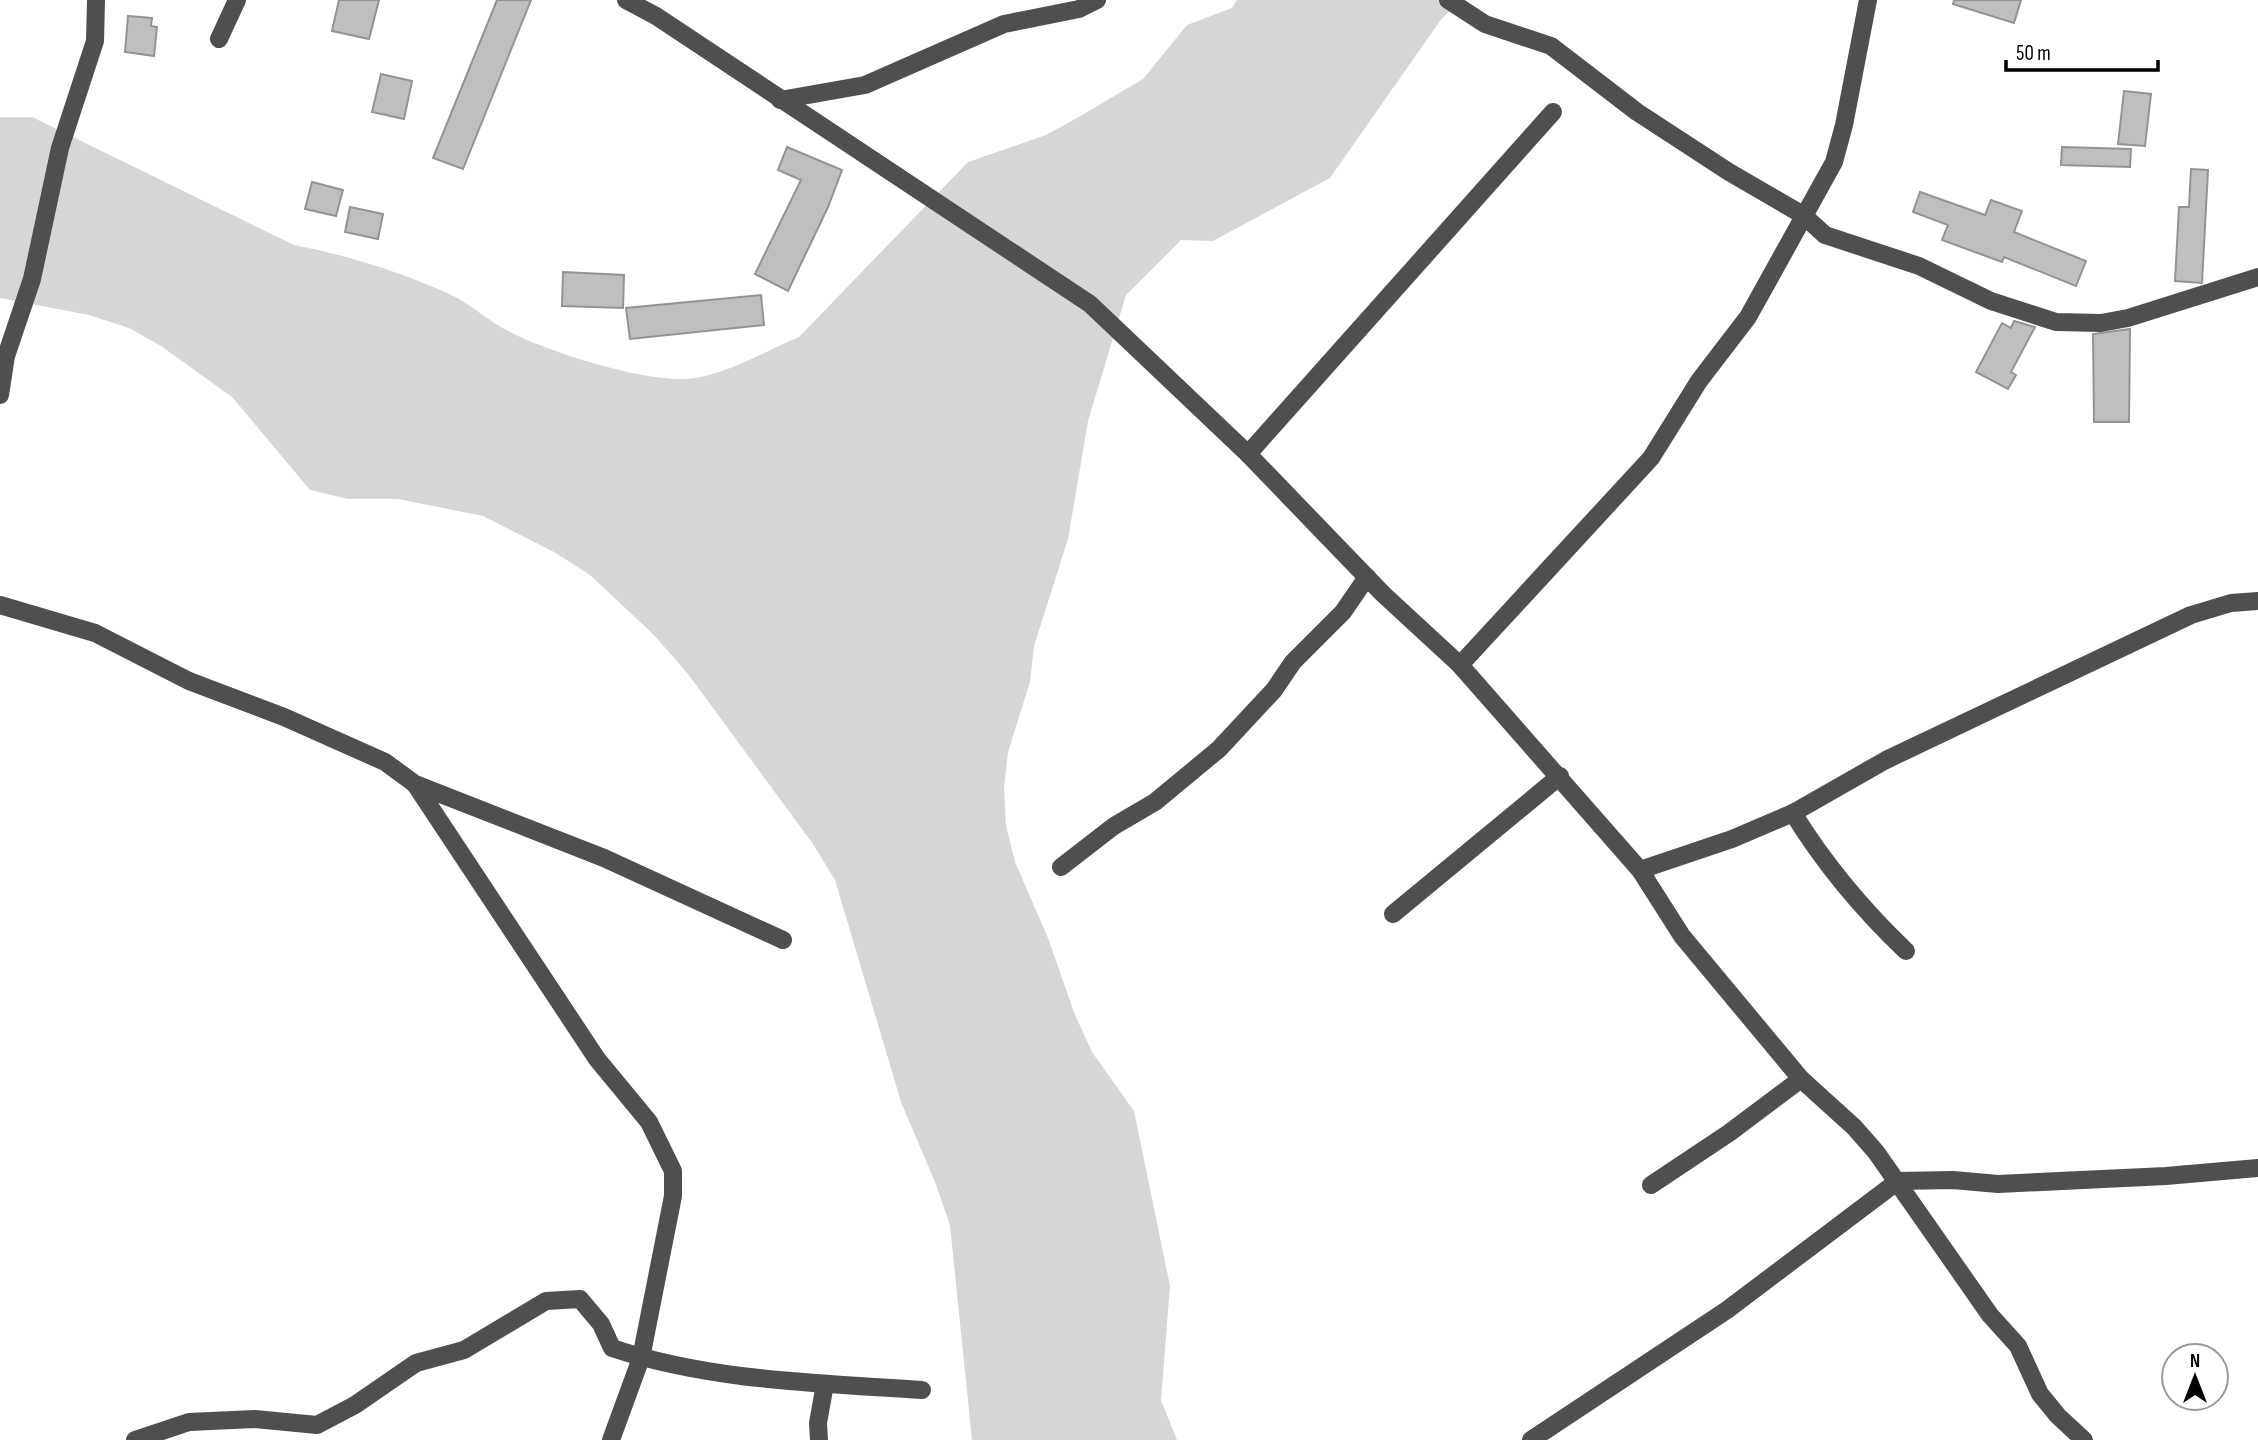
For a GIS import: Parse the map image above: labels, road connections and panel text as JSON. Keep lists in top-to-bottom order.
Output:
{
  "scale_bar": "50 m",
  "north": "top"
}
